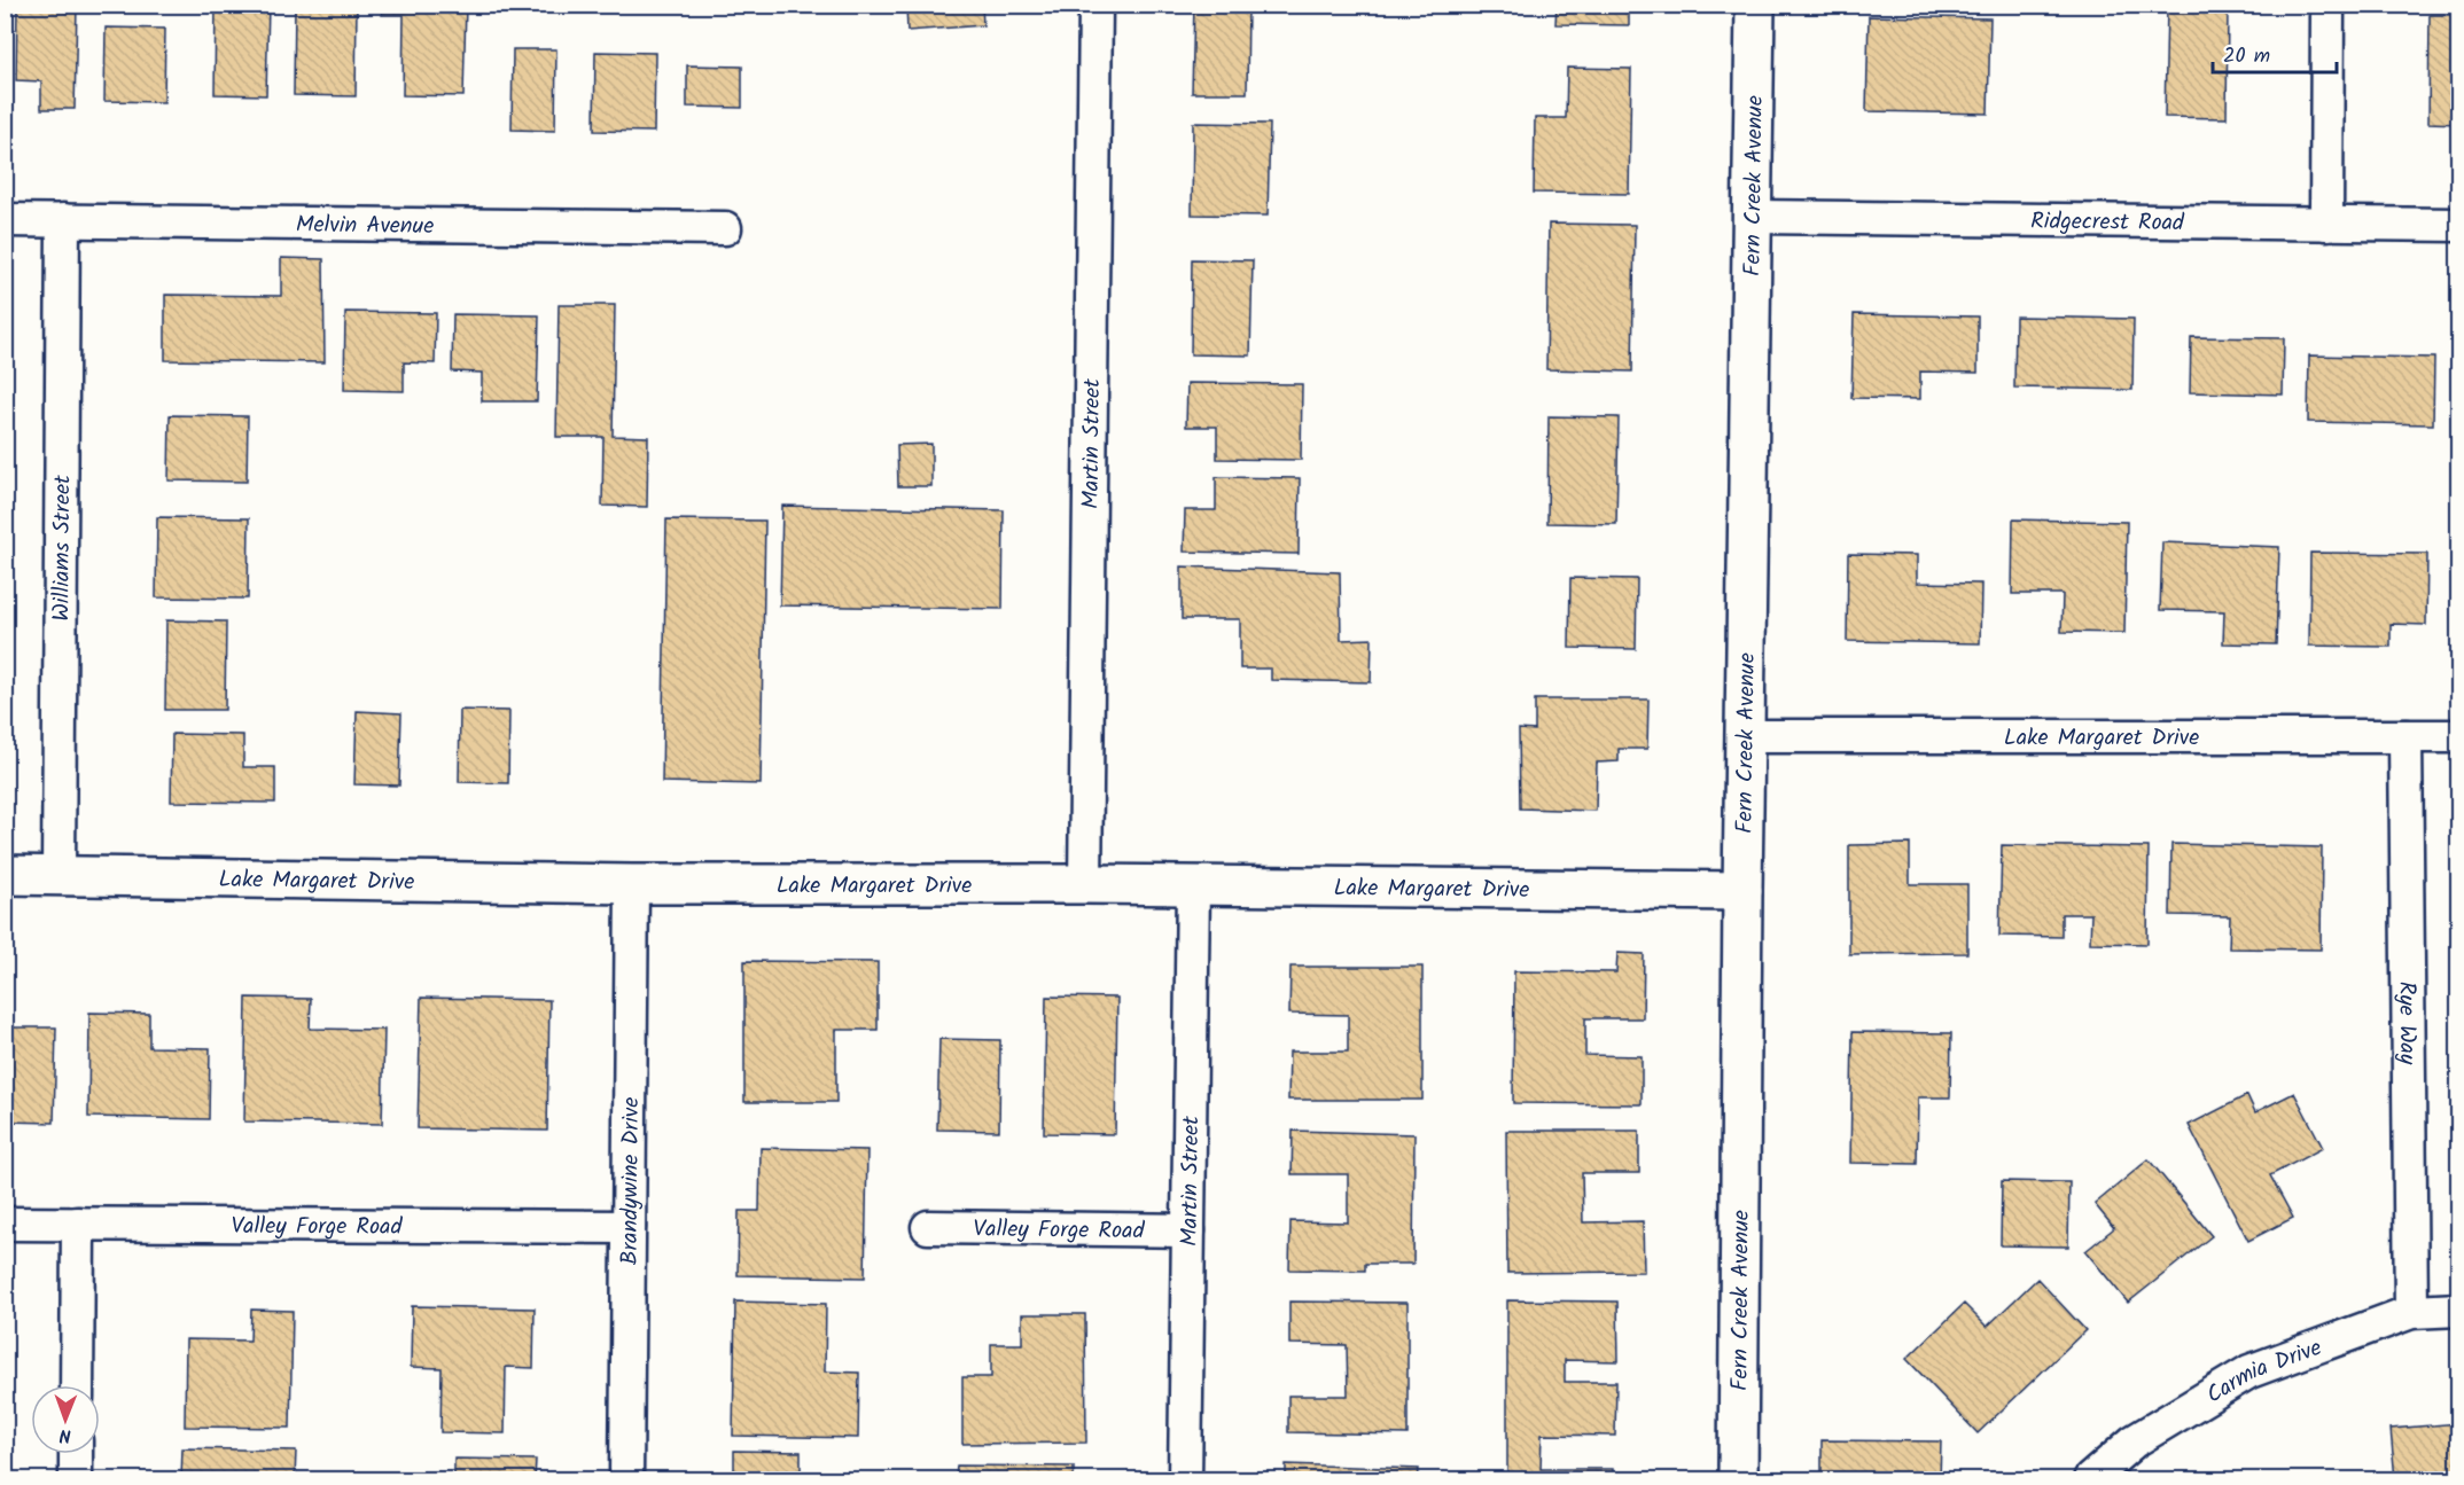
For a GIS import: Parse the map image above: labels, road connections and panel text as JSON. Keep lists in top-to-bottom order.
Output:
{
  "streets": {
    "street": [
      "Fern Creek Avenue",
      "Ridgecrest Road",
      "Melvin Avenue",
      "Martin Street",
      "Williams Street",
      "Lake Margaret Drive",
      "Rye Way",
      "Brandywine Drive",
      "Valley Forge Road",
      "Carmia Drive"
    ]
  },
  "crossings": [
    ["Fern Creek Avenue", "Ridgecrest Road"],
    ["Fern Creek Avenue", "Lake Margaret Drive"],
    ["Melvin Avenue", "Williams Street"],
    ["Martin Street", "Lake Margaret Drive"],
    ["Martin Street", "Valley Forge Road"],
    ["Williams Street", "Lake Margaret Drive"],
    ["Lake Margaret Drive", "Rye Way"],
    ["Lake Margaret Drive", "Brandywine Drive"],
    ["Rye Way", "Carmia Drive"],
    ["Brandywine Drive", "Valley Forge Road"]
  ],
  "scale_bar": "20 m",
  "north": "bottom"
}
